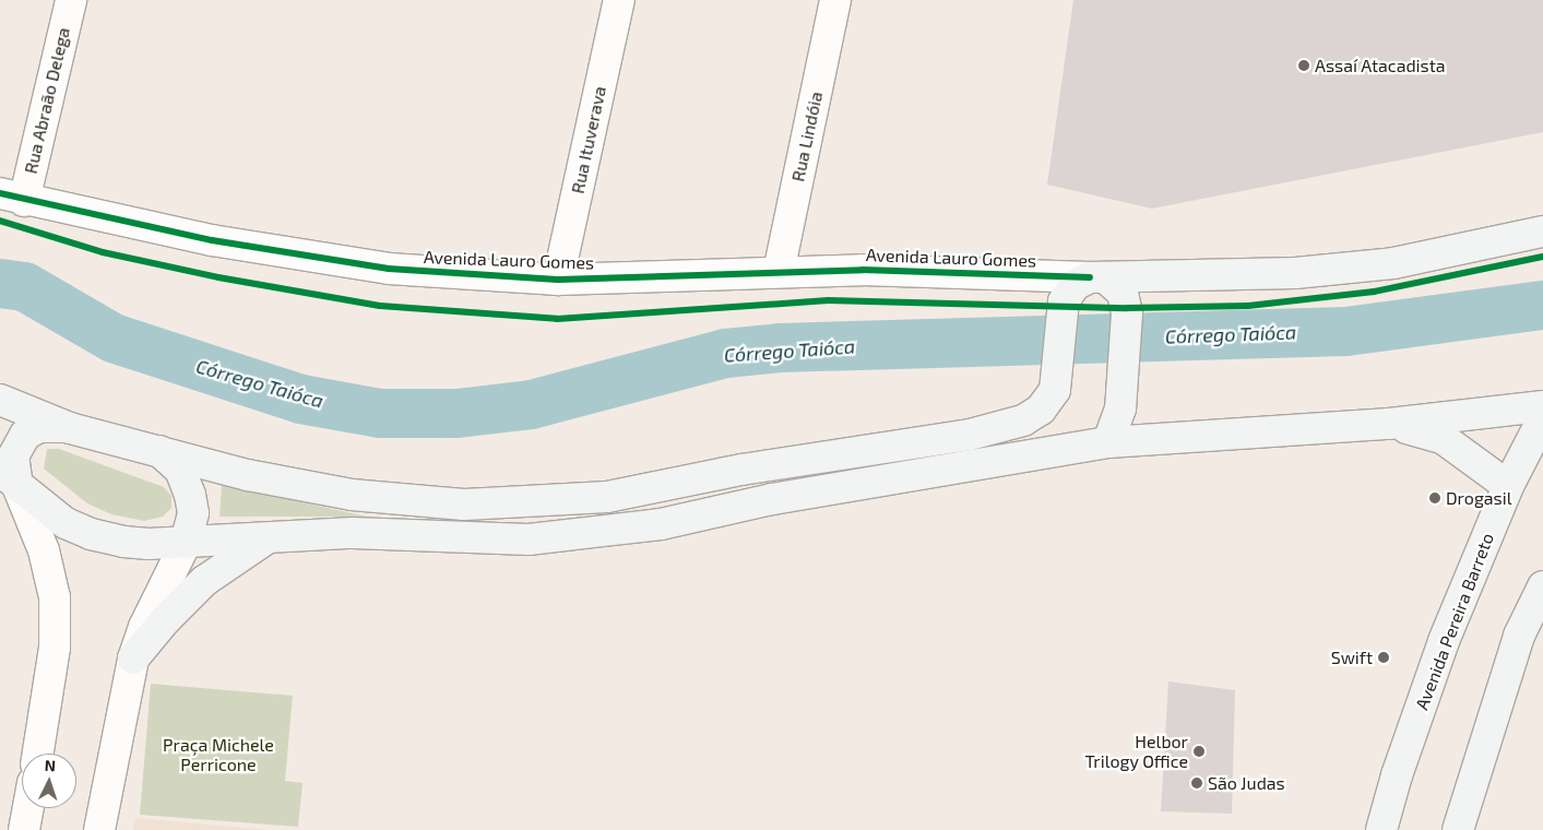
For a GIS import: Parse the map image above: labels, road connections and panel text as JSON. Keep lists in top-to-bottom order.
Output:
{
  "streets": {
    "main road": ["Avenida Lauro Gomes", "Avenida Pereira Barreto"],
    "street": ["Rua Abraão Delega", "Rua Lindóia", "Rua Ituverava"]
  },
  "crossings": [
    ["Rua Abraão Delega", "Avenida Lauro Gomes"],
    ["Rua Lindóia", "Avenida Lauro Gomes"],
    ["Rua Ituverava", "Avenida Lauro Gomes"]
  ],
  "water": ["Córrego Taióca"],
  "parks": ["Praça Michele Perricone"],
  "places": [
    "Assaí Atacadista",
    "Drogasil",
    "Swift",
    "Helbor Trilogy Office",
    "São Judas"
  ],
  "north": "top"
}
